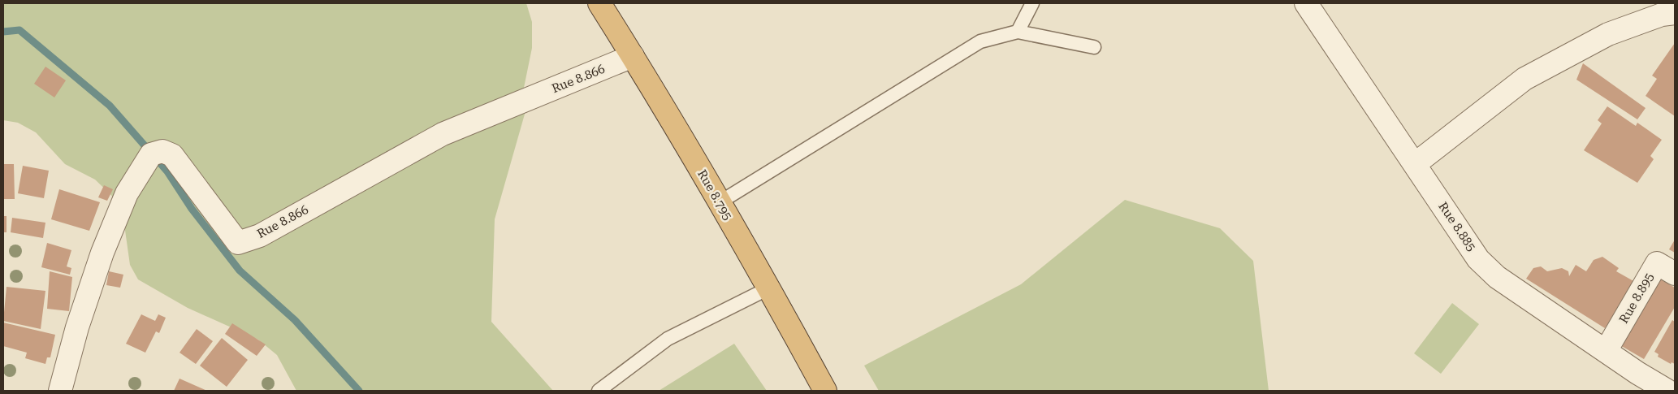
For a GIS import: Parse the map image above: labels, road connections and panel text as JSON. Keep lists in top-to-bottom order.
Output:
{
  "streets": {
    "highway": ["Rue 8.795"],
    "street": ["Rue 8.866", "Rue 8.885", "Rue 8.895"]
  },
  "crossings": [
    ["Rue 8.866", "Rue 8.795"],
    ["Rue 8.885", "Rue 8.895"]
  ]
}
